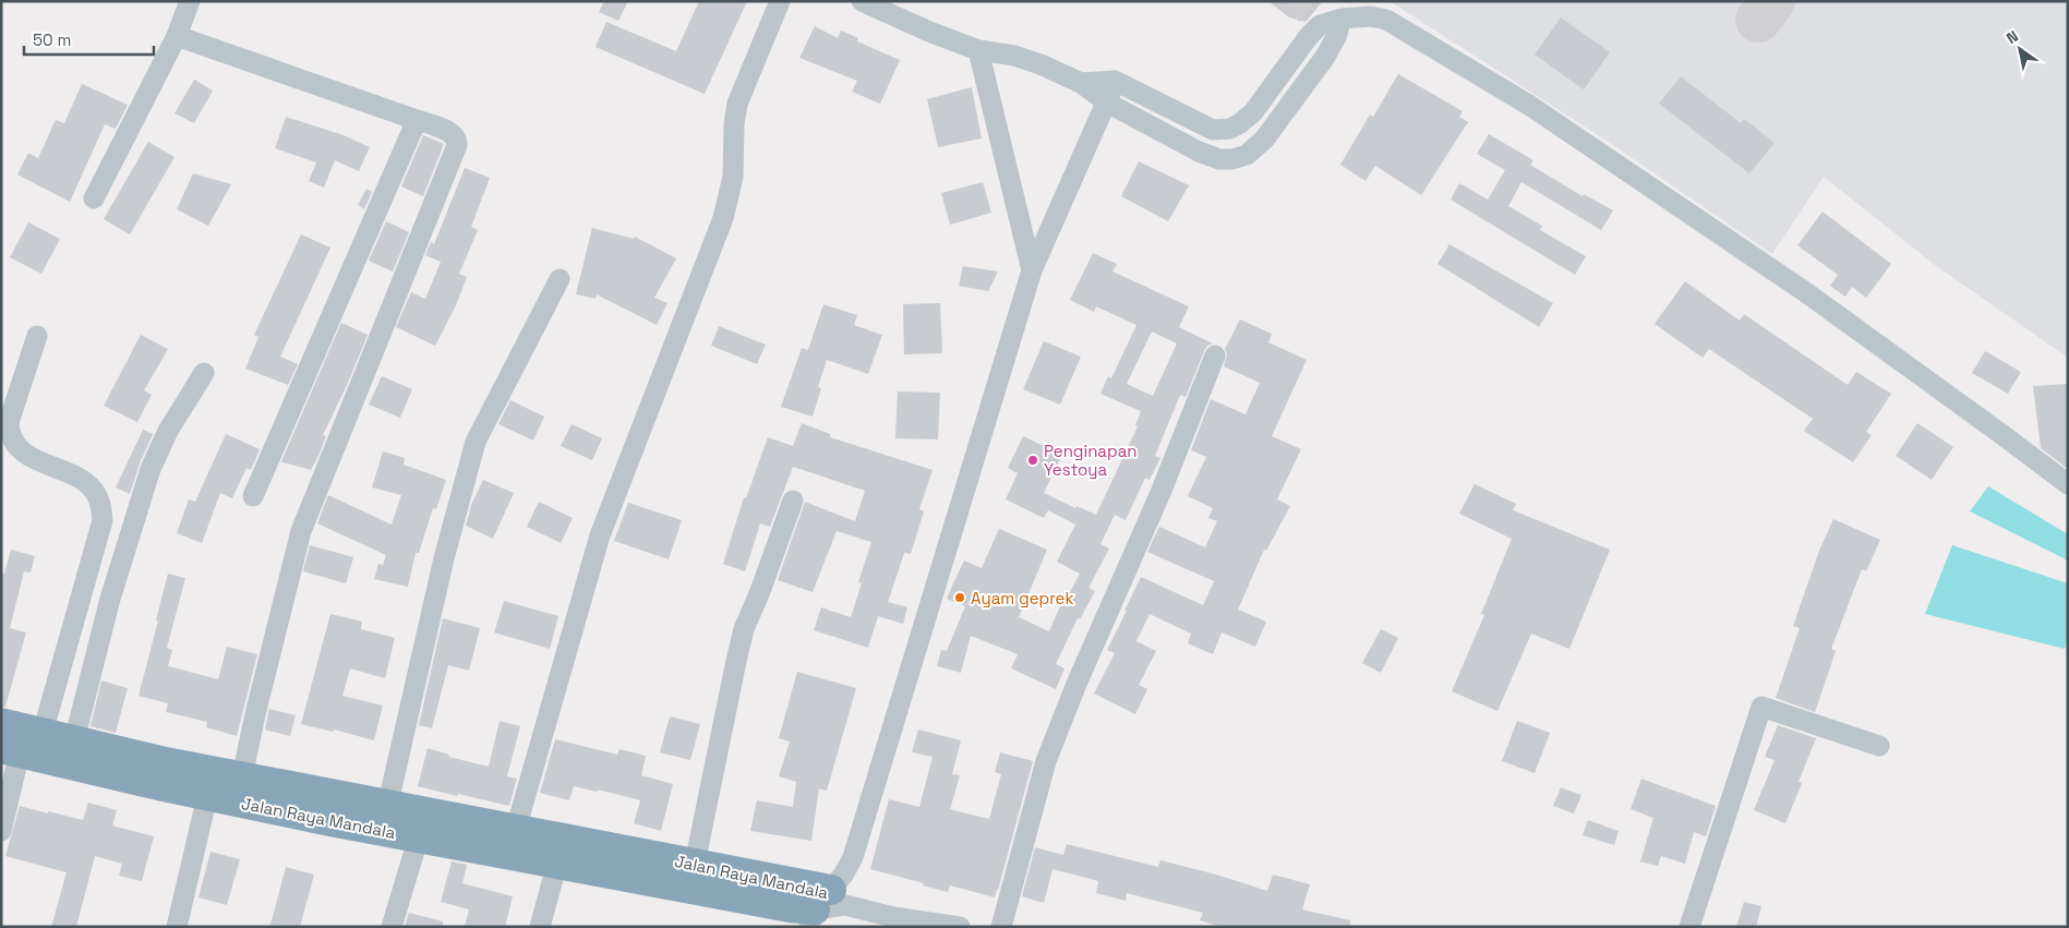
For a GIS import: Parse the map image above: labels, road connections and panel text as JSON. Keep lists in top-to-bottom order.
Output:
{
  "streets": {
    "highway": ["Jalan Raya Mandala"]
  },
  "places": ["Penginapan Yestoya", "Ayam geprek"],
  "scale_bar": "50 m",
  "north": "top left"
}
